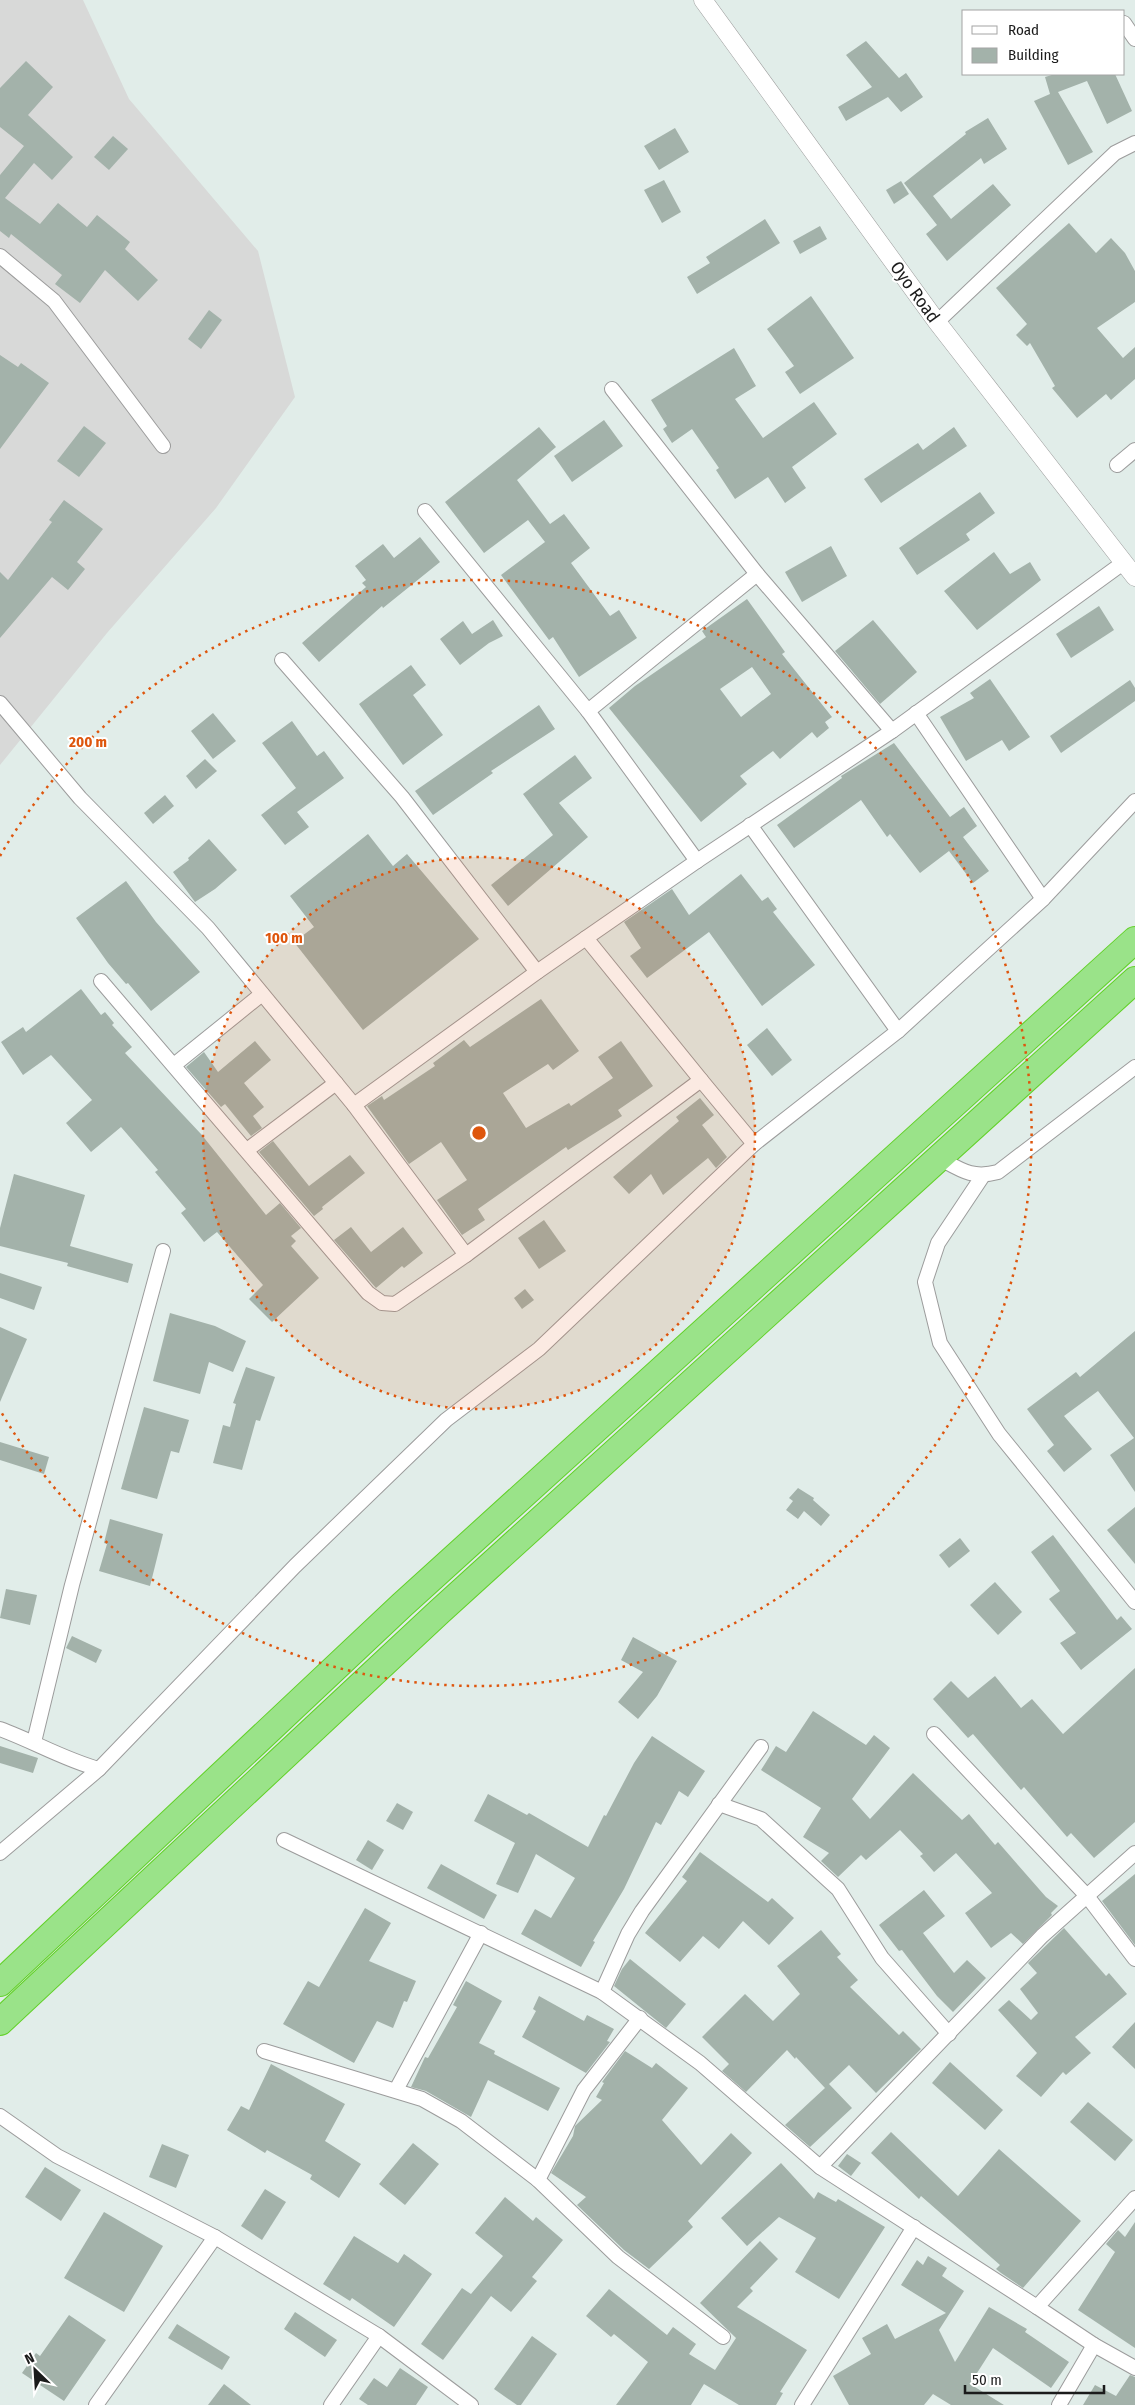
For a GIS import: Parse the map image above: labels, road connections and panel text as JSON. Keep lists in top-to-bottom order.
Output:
{
  "streets": {
    "street": ["Oyo Road"]
  },
  "legend": ["Road", "Building"],
  "scale_bar": "50 m",
  "north": "top left",
  "rings": ["200 m", "100 m"]
}
